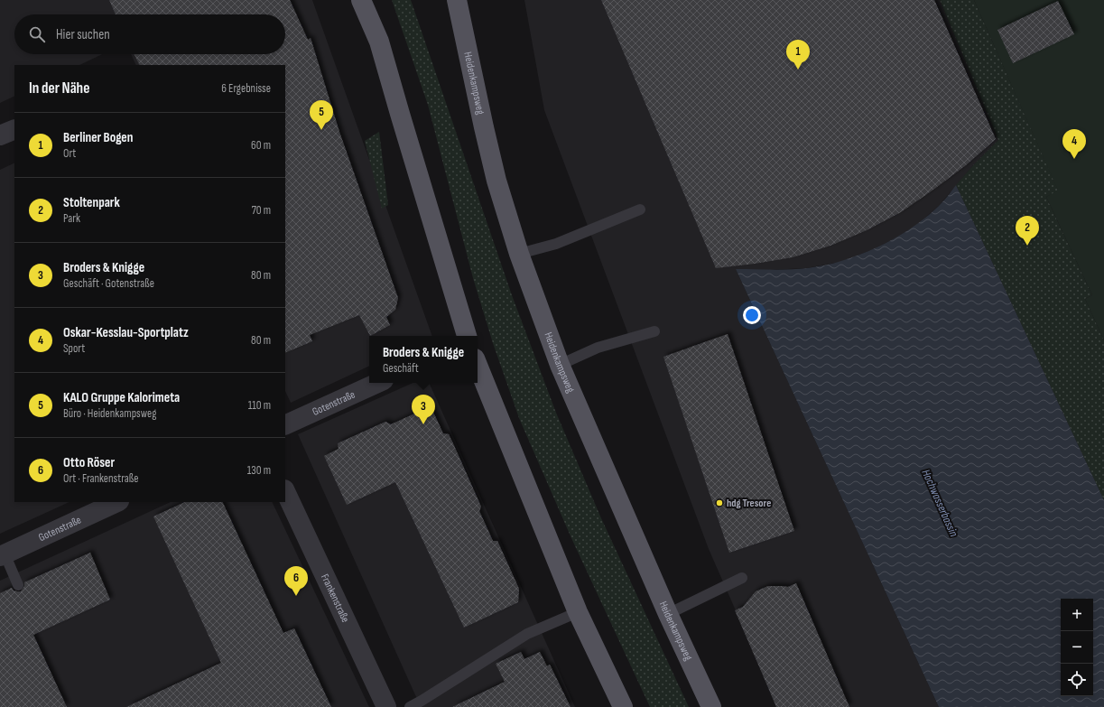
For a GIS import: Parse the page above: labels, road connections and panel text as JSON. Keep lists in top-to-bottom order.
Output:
{
  "streets": {
    "main road": ["Heidenkampsweg"],
    "street": ["Gotenstraße", "Frankenstraße"]
  },
  "water": ["Hochwasserbassin"],
  "places": ["hdg Tresore"],
  "page": {
    "search": "Hier suchen",
    "pins": [
      "1",
      "5",
      "4",
      "2",
      "3",
      "6"
    ],
    "heading": ["In der Nähe", "6 Ergebnisse"],
    "list": [
      {
        "mark": "1",
        "name": "Berliner Bogen",
        "note": "Ort",
        "value": "60 m"
      },
      {
        "mark": "2",
        "name": "Stoltenpark",
        "note": "Park",
        "value": "70 m"
      },
      {
        "mark": "3",
        "name": "Broders & Knigge",
        "note": "Geschäft · Gotenstraße",
        "value": "80 m"
      },
      {
        "mark": "4",
        "name": "Oskar-Kesslau-Sportplatz",
        "note": "Sport",
        "value": "80 m"
      },
      {
        "mark": "5",
        "name": "KALO Gruppe Kalorimeta",
        "note": "Büro · Heidenkampsweg",
        "value": "110 m"
      },
      {
        "mark": "6",
        "name": "Otto Röser",
        "note": "Ort · Frankenstraße",
        "value": "130 m"
      }
    ],
    "popup": ["Broders & Knigge", "Geschäft"],
    "map_buttons": ["+", "−"]
  }
}
